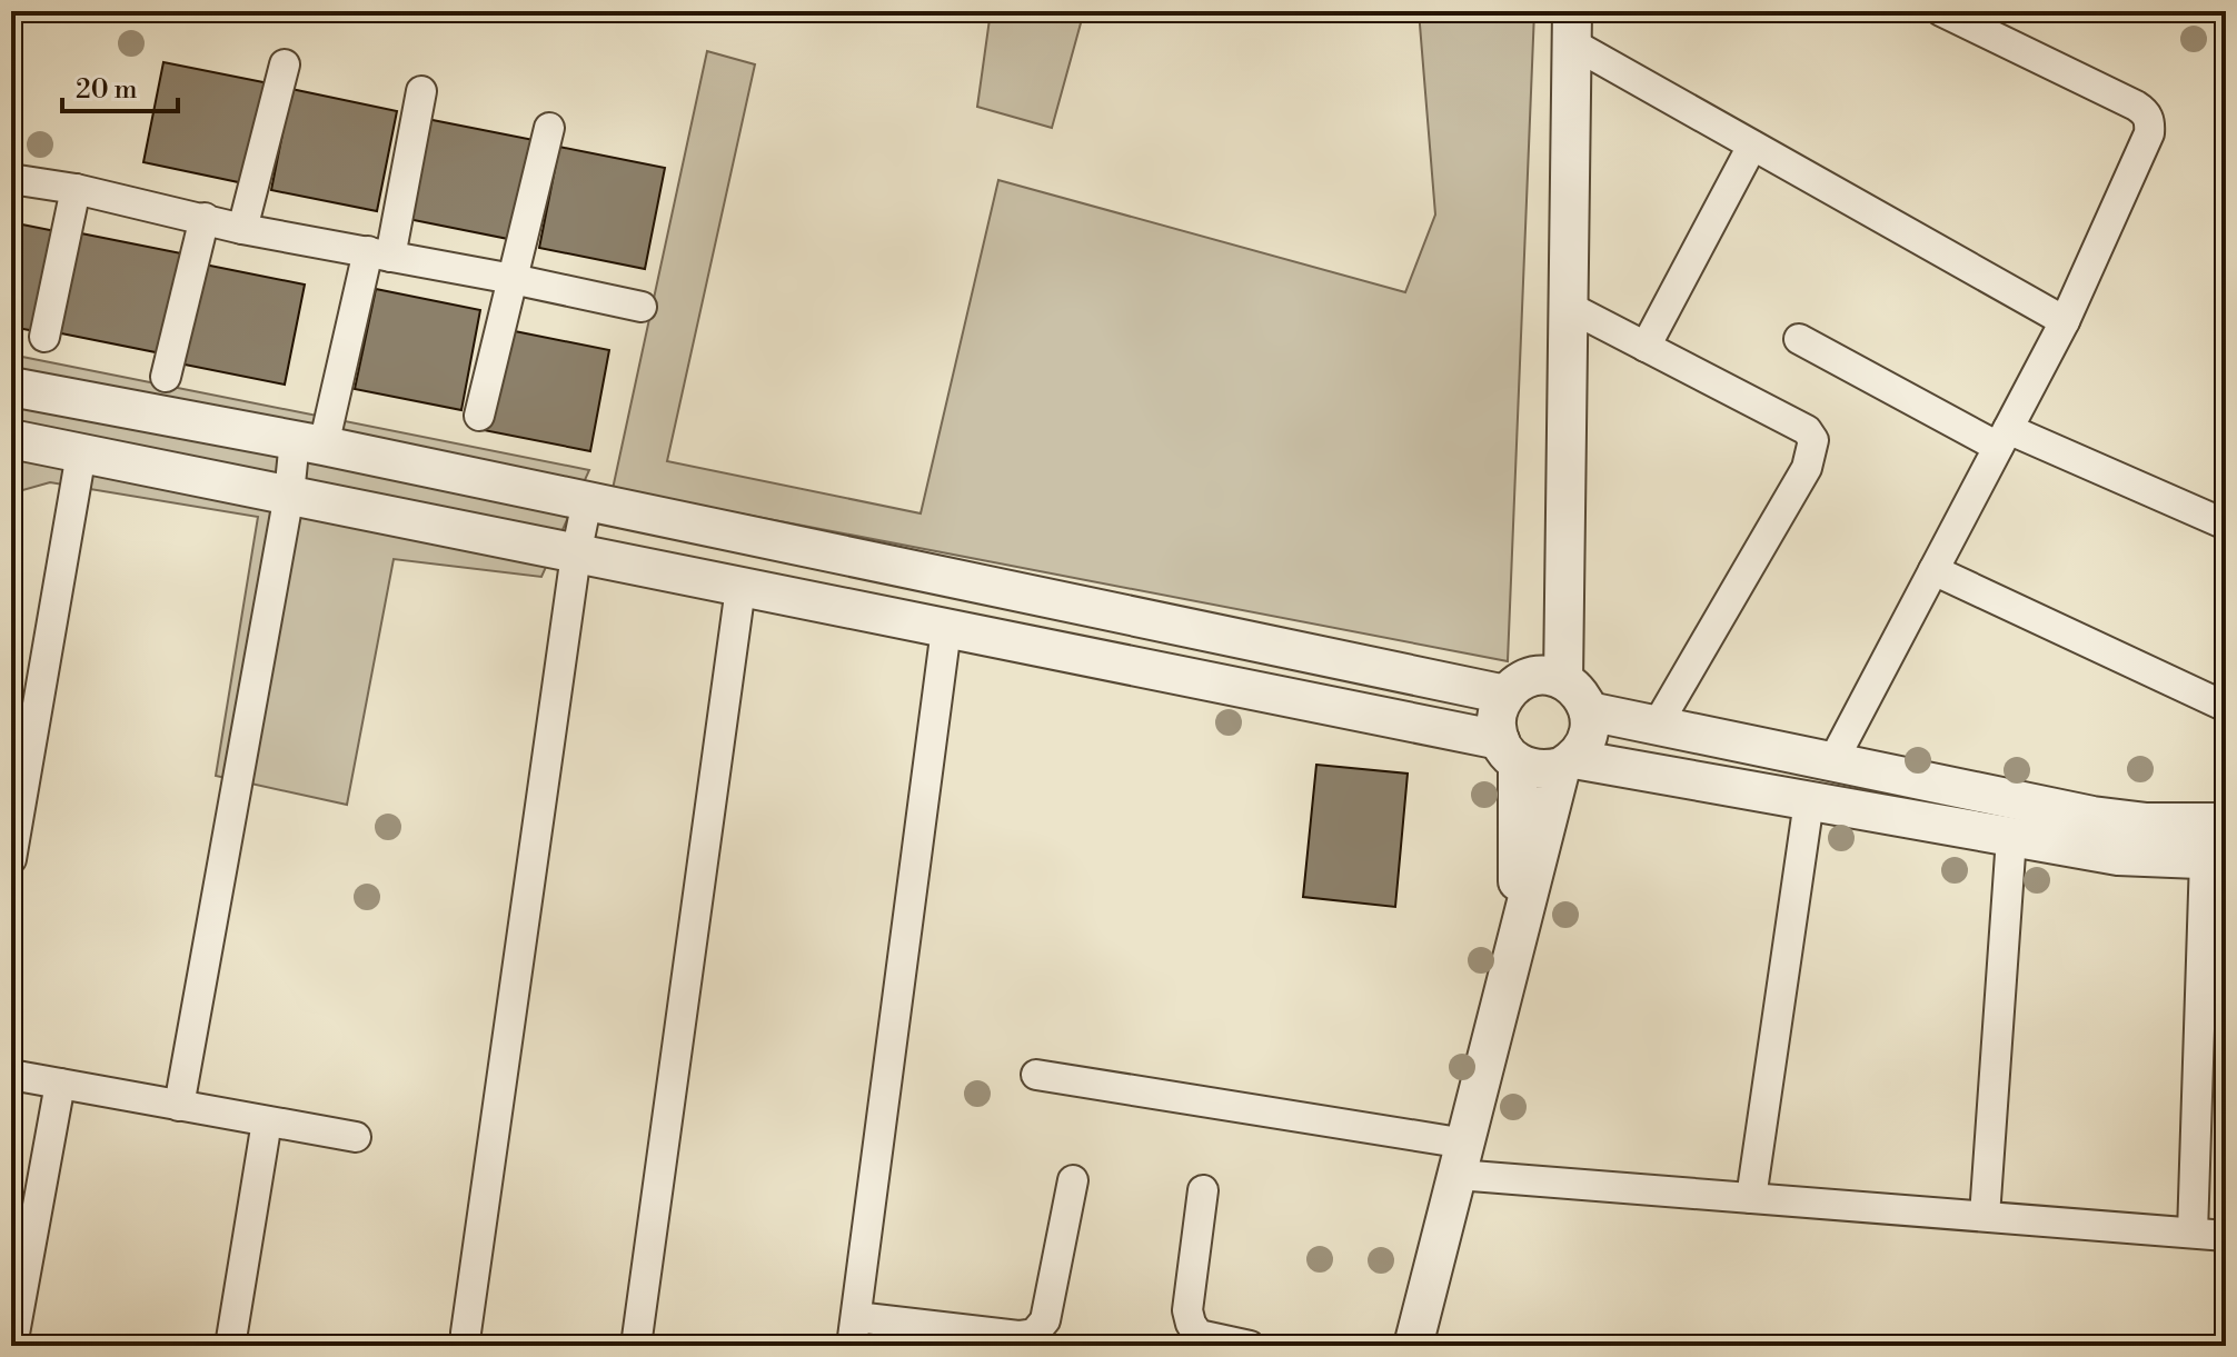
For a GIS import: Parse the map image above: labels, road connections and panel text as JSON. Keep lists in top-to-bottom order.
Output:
{
  "scale_bar": "20 m"
}
